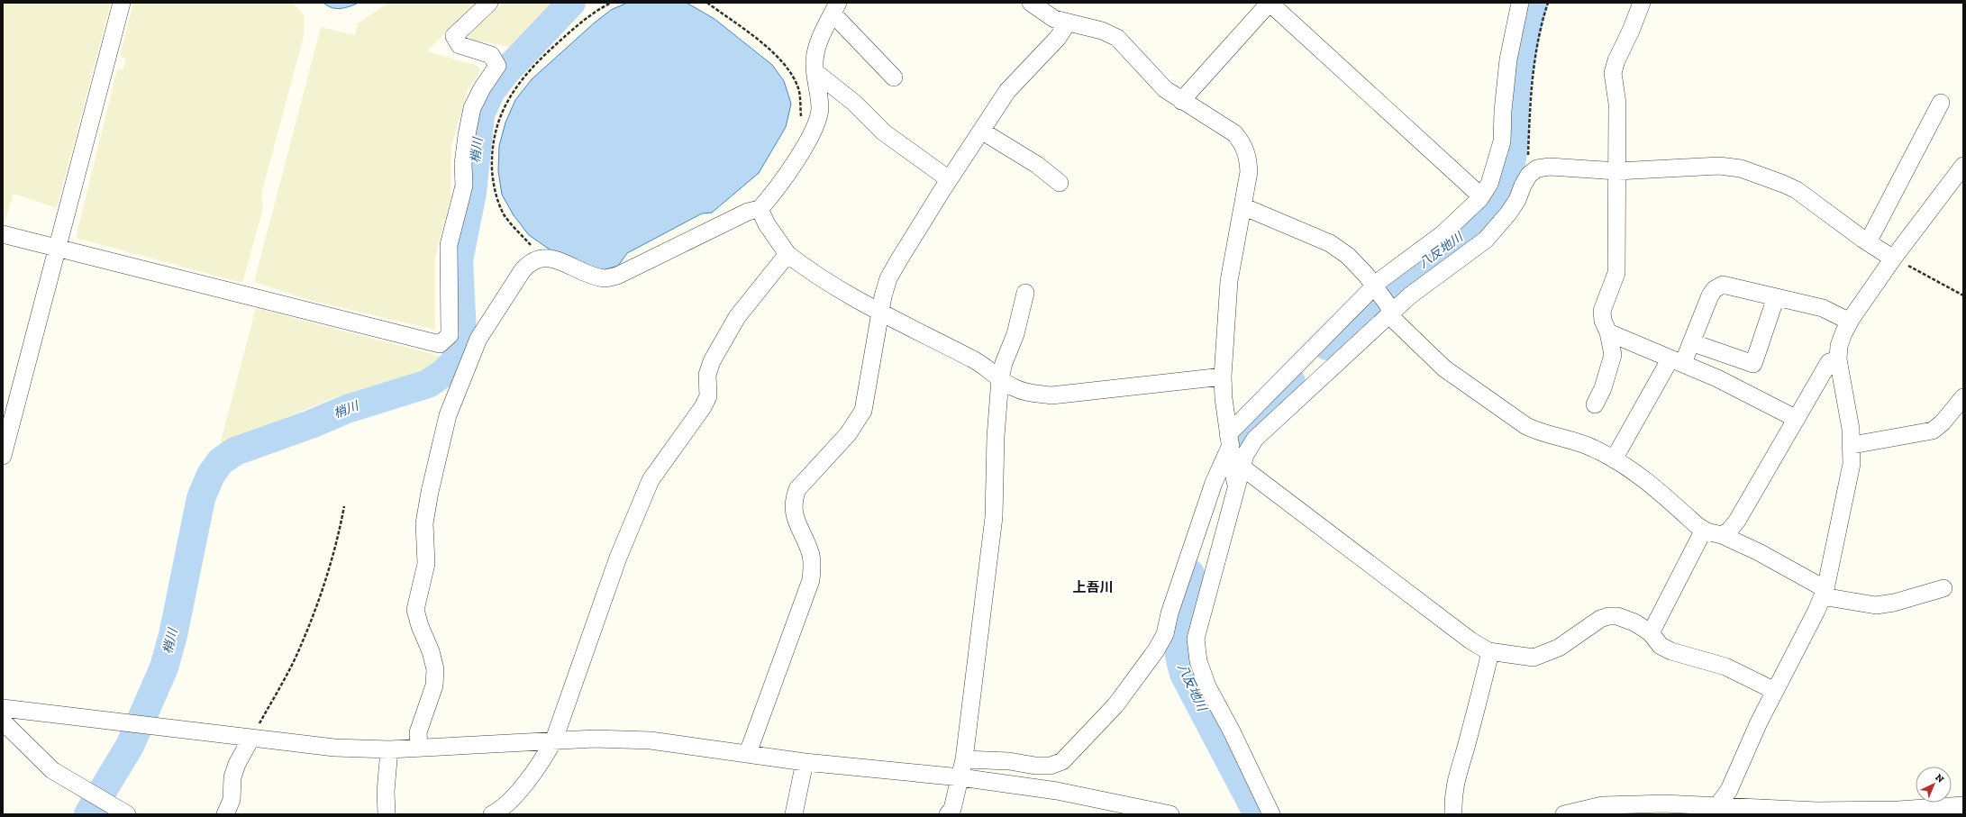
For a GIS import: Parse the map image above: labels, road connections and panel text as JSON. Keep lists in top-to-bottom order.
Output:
{
  "districts": ["上吾川"],
  "water": ["梢川", "八反地川"],
  "north": "top right"
}
